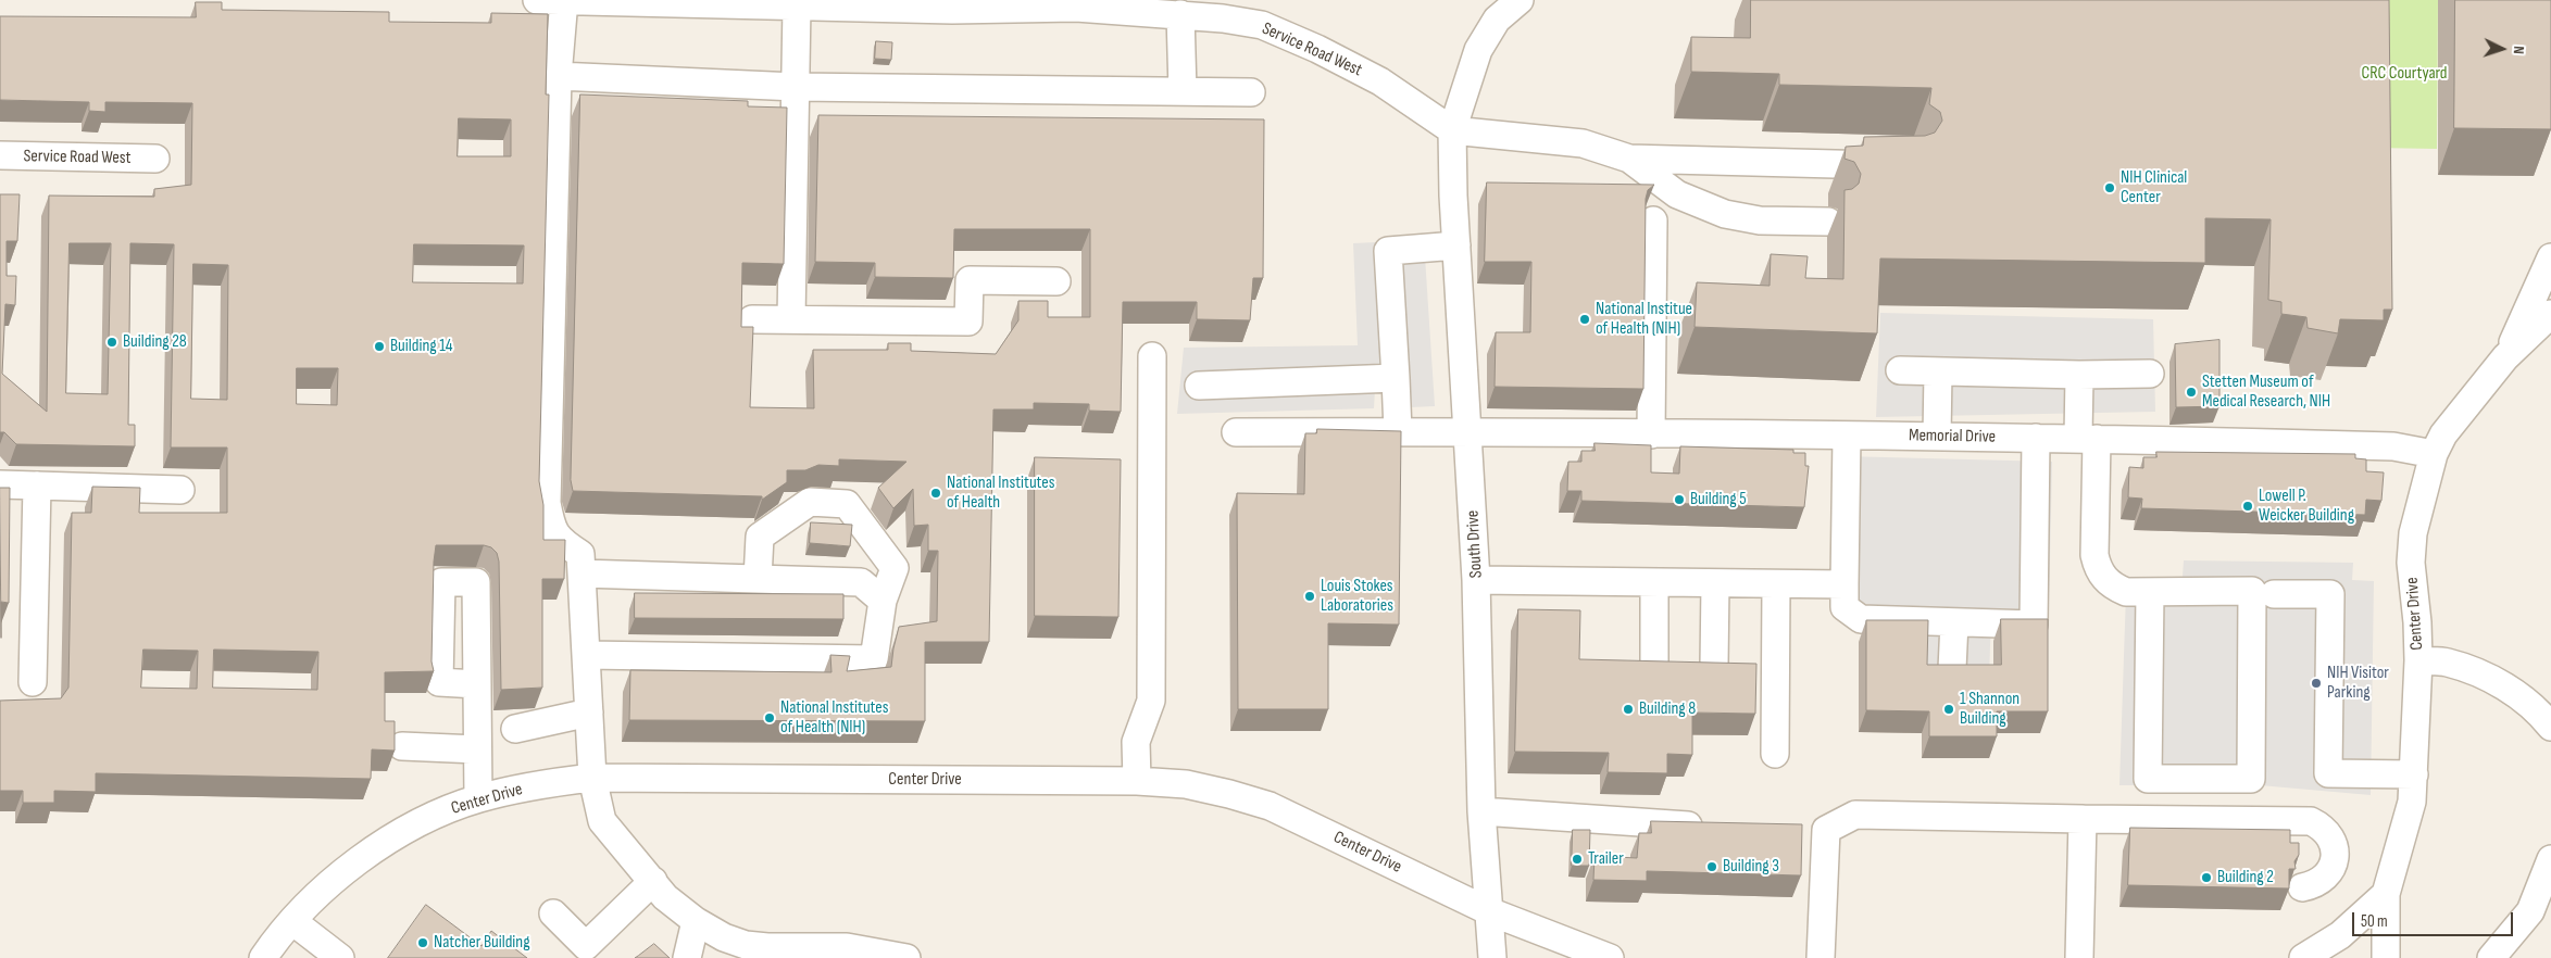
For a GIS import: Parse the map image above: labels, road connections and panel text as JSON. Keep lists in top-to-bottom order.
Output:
{
  "streets": {
    "street": [
      "Service Road West",
      "Memorial Drive",
      "South Drive",
      "Center Drive"
    ]
  },
  "crossings": [
    ["Service Road West", "South Drive"],
    ["Memorial Drive", "South Drive"],
    ["Memorial Drive", "Center Drive"],
    ["South Drive", "Center Drive"]
  ],
  "parks": ["CRC Courtyard"],
  "places": [
    "NIH Clinical Center",
    "National Institue of Health (NIH)",
    "Building 28",
    "Building 14",
    "Stetten Museum of Medical Research, NIH",
    "National Institutes of Health",
    "Building 5",
    "Lowell P. Weicker Building",
    "Louis Stokes Laboratories",
    "NIH Visitor Parking",
    "Building 8",
    "1 Shannon Building",
    "National Institutes of Health (NIH)",
    "Trailer",
    "Building 3",
    "Building 2",
    "Natcher Building"
  ],
  "scale_bar": "50 m",
  "north": "right"
}
